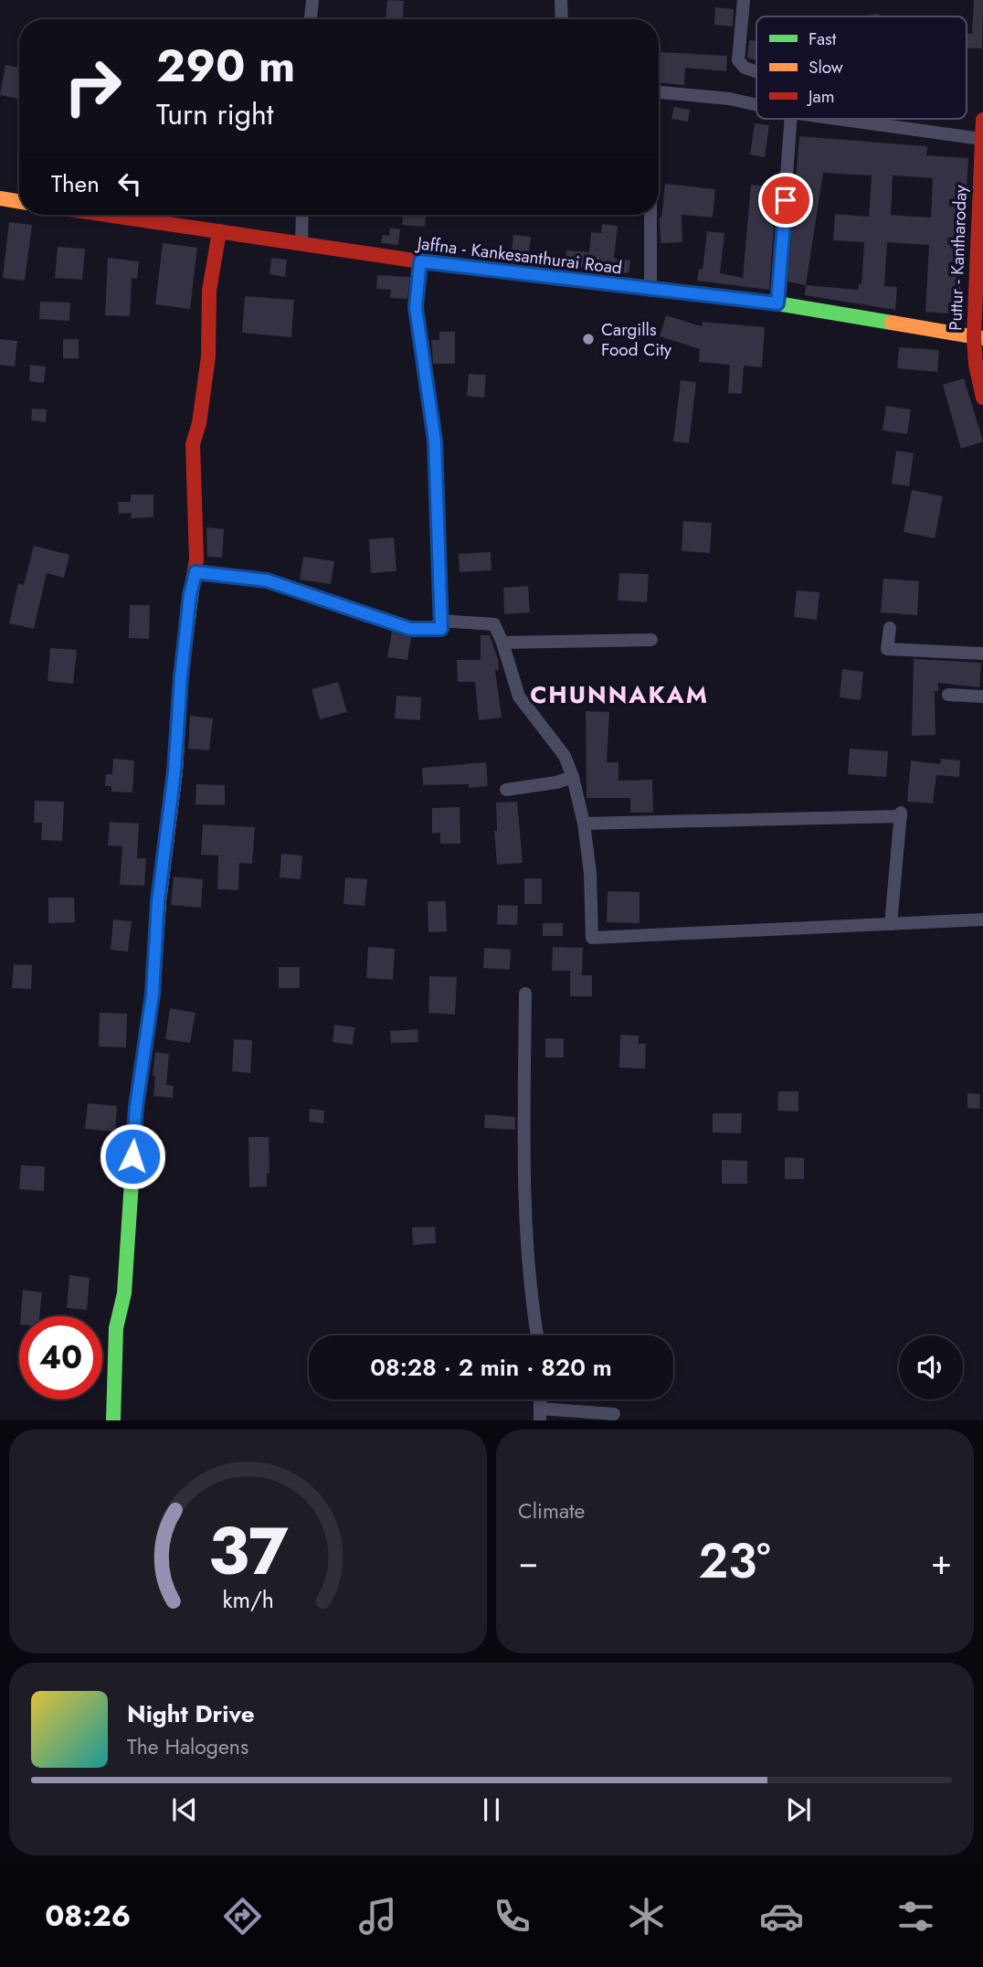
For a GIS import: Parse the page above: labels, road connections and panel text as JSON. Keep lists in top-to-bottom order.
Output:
{
  "streets": {
    "main road": ["Jaffna - Kankesanthurai Road", "Puttur - Kantharoday"]
  },
  "crossings": [
    ["Jaffna - Kankesanthurai Road", "Puttur - Kantharoday"]
  ],
  "districts": ["CHUNNAKAM"],
  "places": ["Cargills Food City"],
  "legend": ["Fast", "Slow", "Jam"],
  "page": {
    "turn": ["290 m", "Turn right"],
    "then": "Then",
    "limit": "40",
    "trip": "08:28 · 2 min · 820 m",
    "tile": "Climate",
    "heat": ["−", "23°", "+"],
    "song": ["Night Drive", "The Halogens"],
    "tabs": "08:26",
    "gauge": ["37", "km/h"]
  }
}
